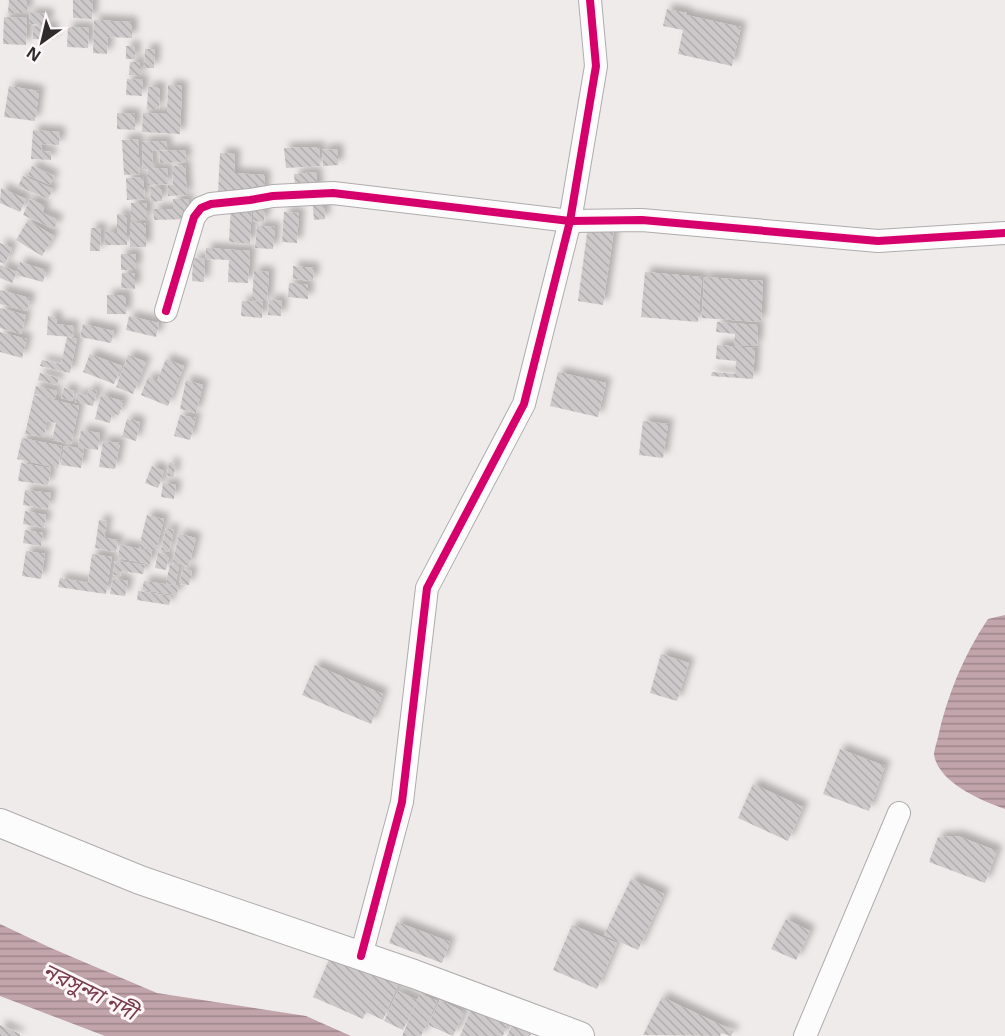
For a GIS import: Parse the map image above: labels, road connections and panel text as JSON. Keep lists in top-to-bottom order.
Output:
{
  "water": ["নরসুন্দা নদী"],
  "north": "bottom left"
}
